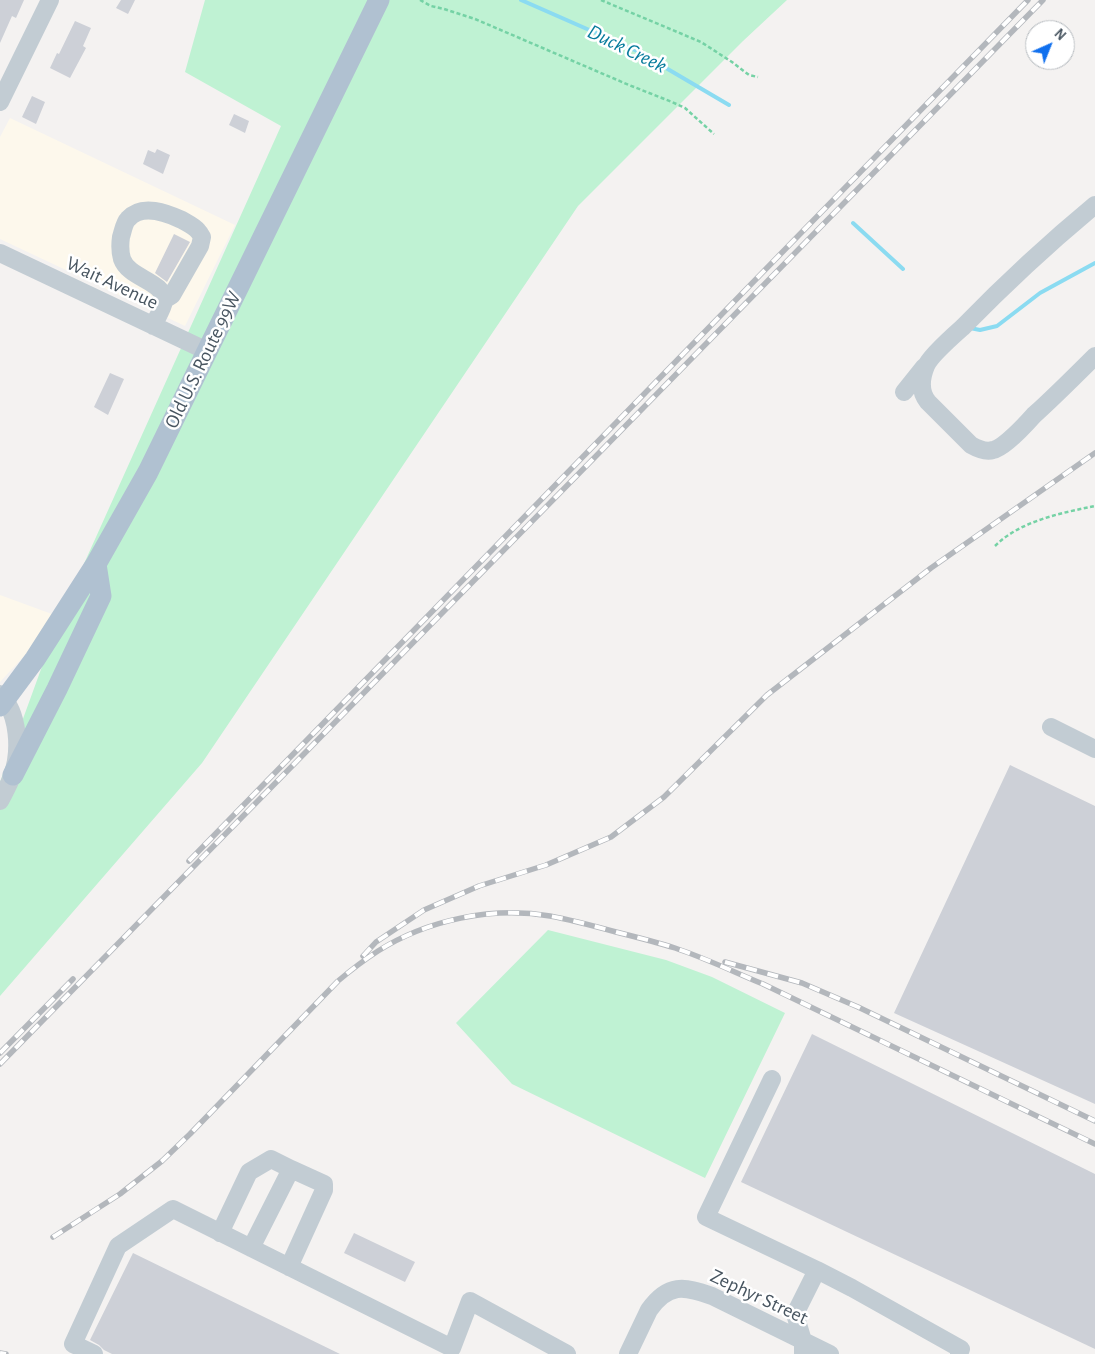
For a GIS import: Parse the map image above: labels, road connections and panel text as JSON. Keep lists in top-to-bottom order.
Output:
{
  "streets": {
    "main road": ["Old U.S. Route 99W"],
    "street": ["Wait Avenue", "Zephyr Street"]
  },
  "crossings": [
    ["Wait Avenue", "Old U.S. Route 99W"]
  ],
  "water": ["Duck Creek"],
  "north": "top right"
}
